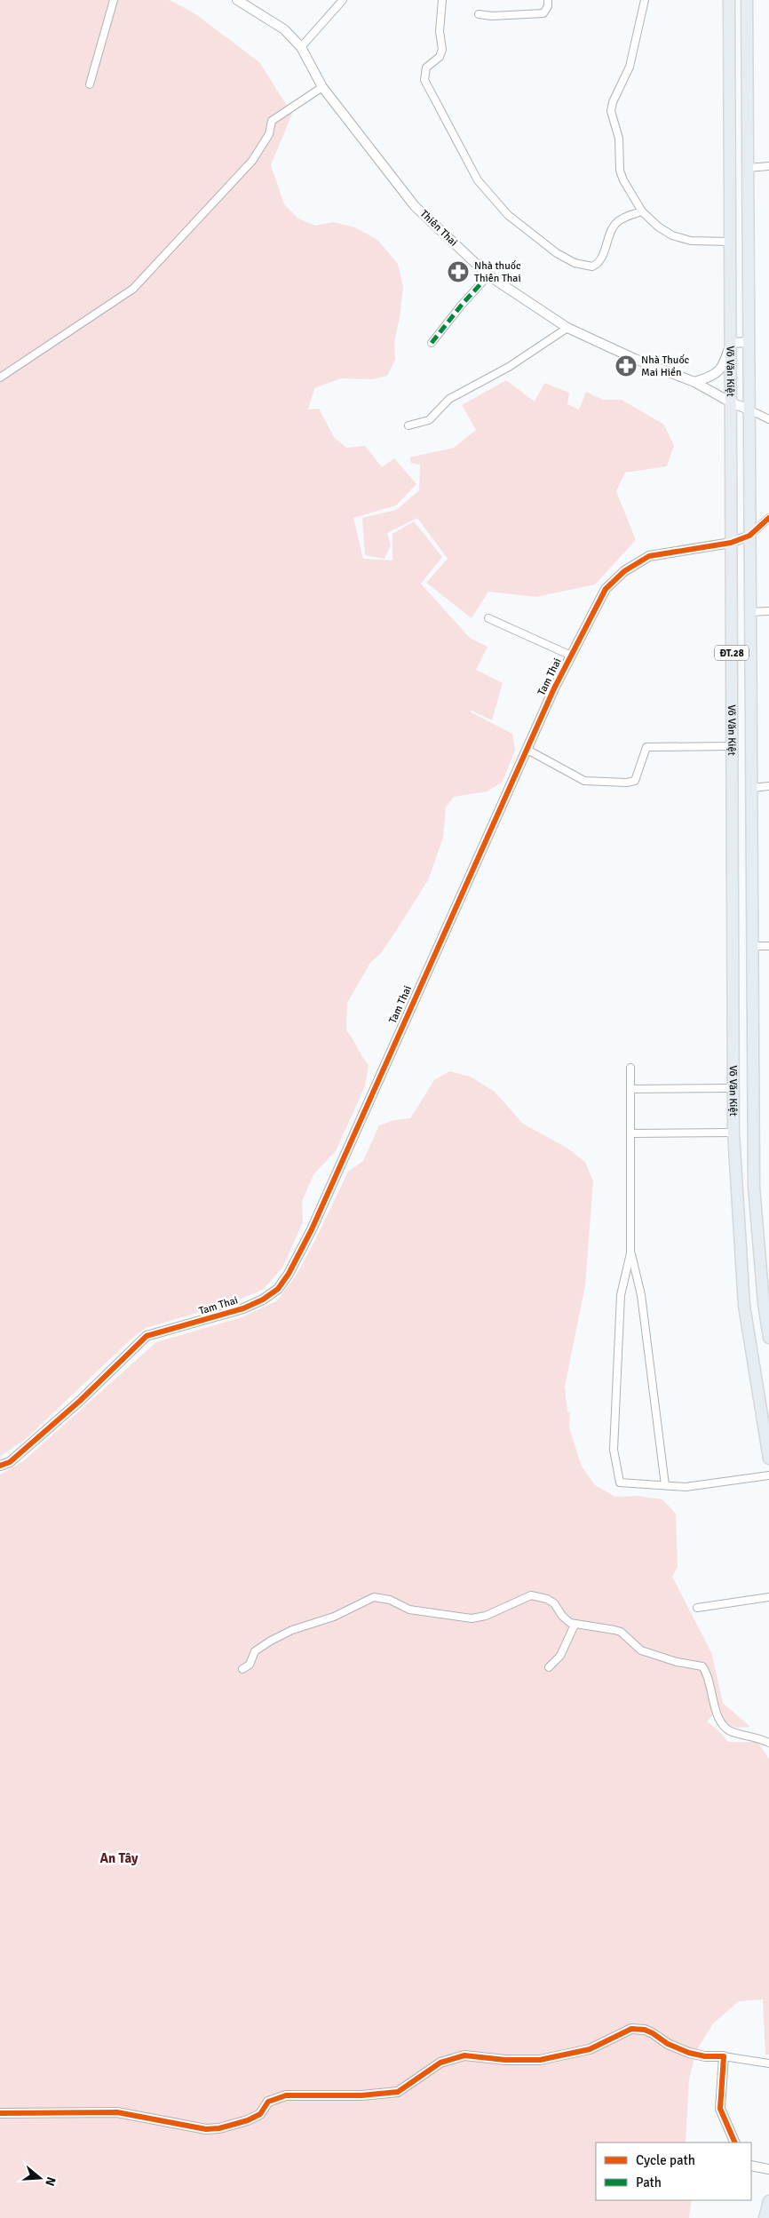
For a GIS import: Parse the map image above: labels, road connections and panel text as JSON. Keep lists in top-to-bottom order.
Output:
{
  "streets": {
    "main road": ["Võ Văn Kiệt", "ĐT.28"],
    "street": ["Thiên Thai", "Tam Thai"]
  },
  "crossings": [
    ["Thiên Thai", "Võ Văn Kiệt"],
    ["Võ Văn Kiệt", "Tam Thai"]
  ],
  "districts": ["An Tây"],
  "places": {
    "pharmacy": ["Nhà thuốc Thiên Thai", "Nhà Thuốc Mai Hiền"]
  },
  "legend": ["Cycle path", "Path"],
  "north": "right"
}
